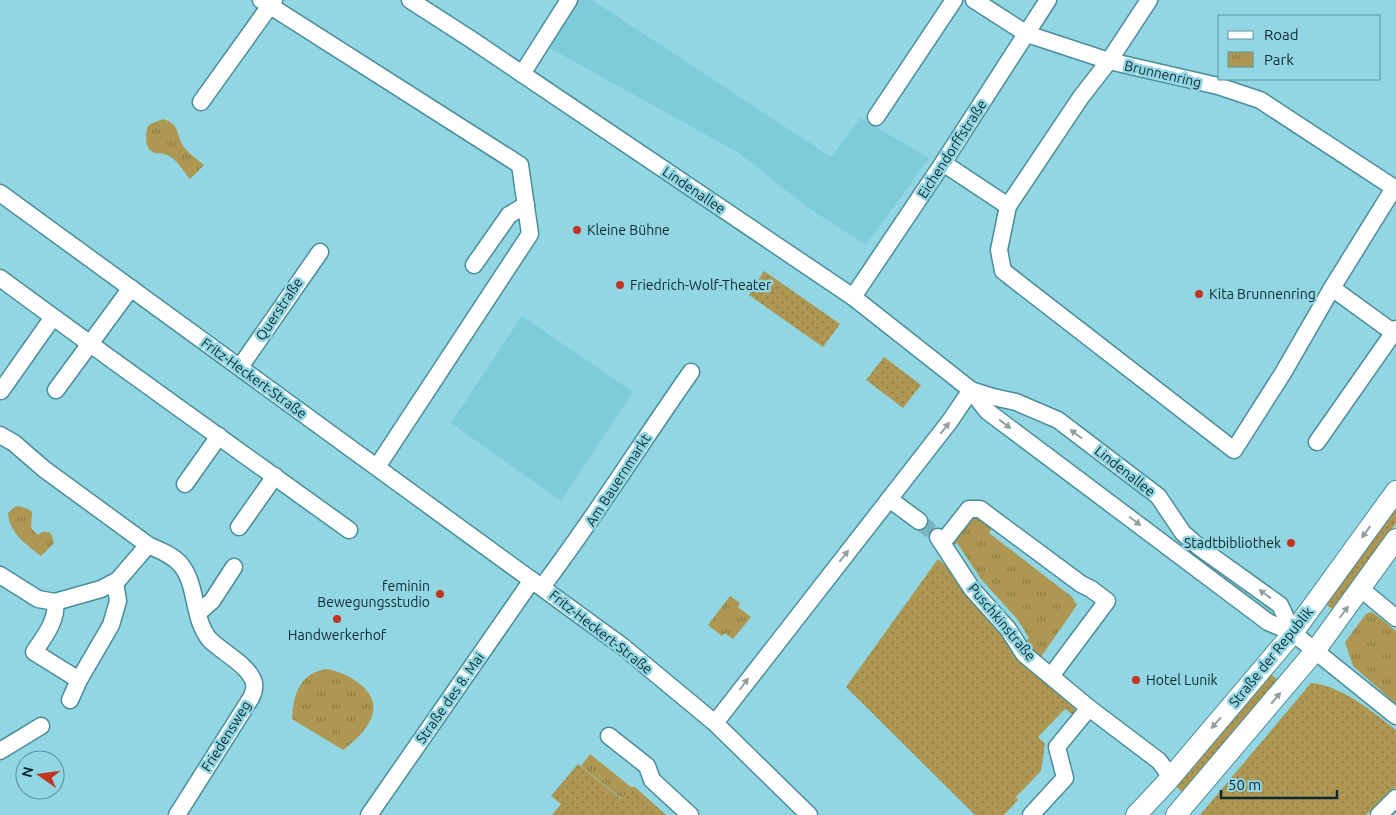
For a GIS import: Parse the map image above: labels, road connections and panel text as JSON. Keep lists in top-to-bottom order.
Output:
{
  "streets": {
    "street": [
      "Brunnenring",
      "Eichendorffstraße",
      "Lindenallee",
      "Querstraße",
      "Fritz-Heckert-Straße",
      "Am Bauernmarkt",
      "Puschkinstraße",
      "Straße der Republik",
      "Straße des 8. Mai",
      "Friedensweg"
    ]
  },
  "crossings": [
    ["Brunnenring", "Eichendorffstraße"],
    ["Eichendorffstraße", "Lindenallee"],
    ["Lindenallee", "Straße der Republik"],
    ["Querstraße", "Fritz-Heckert-Straße"],
    ["Fritz-Heckert-Straße", "Am Bauernmarkt"],
    ["Fritz-Heckert-Straße", "Straße des 8. Mai"],
    ["Am Bauernmarkt", "Straße des 8. Mai"],
    ["Puschkinstraße", "Straße der Republik"]
  ],
  "places": [
    "Kleine Bühne",
    "Friedrich-Wolf-Theater",
    "Kita Brunnenring",
    "Stadtbibliothek",
    "feminin Bewegungsstudio",
    "Handwerkerhof",
    "Hotel Lunik"
  ],
  "legend": ["Road", "Park"],
  "scale_bar": "50 m",
  "north": "left"
}
